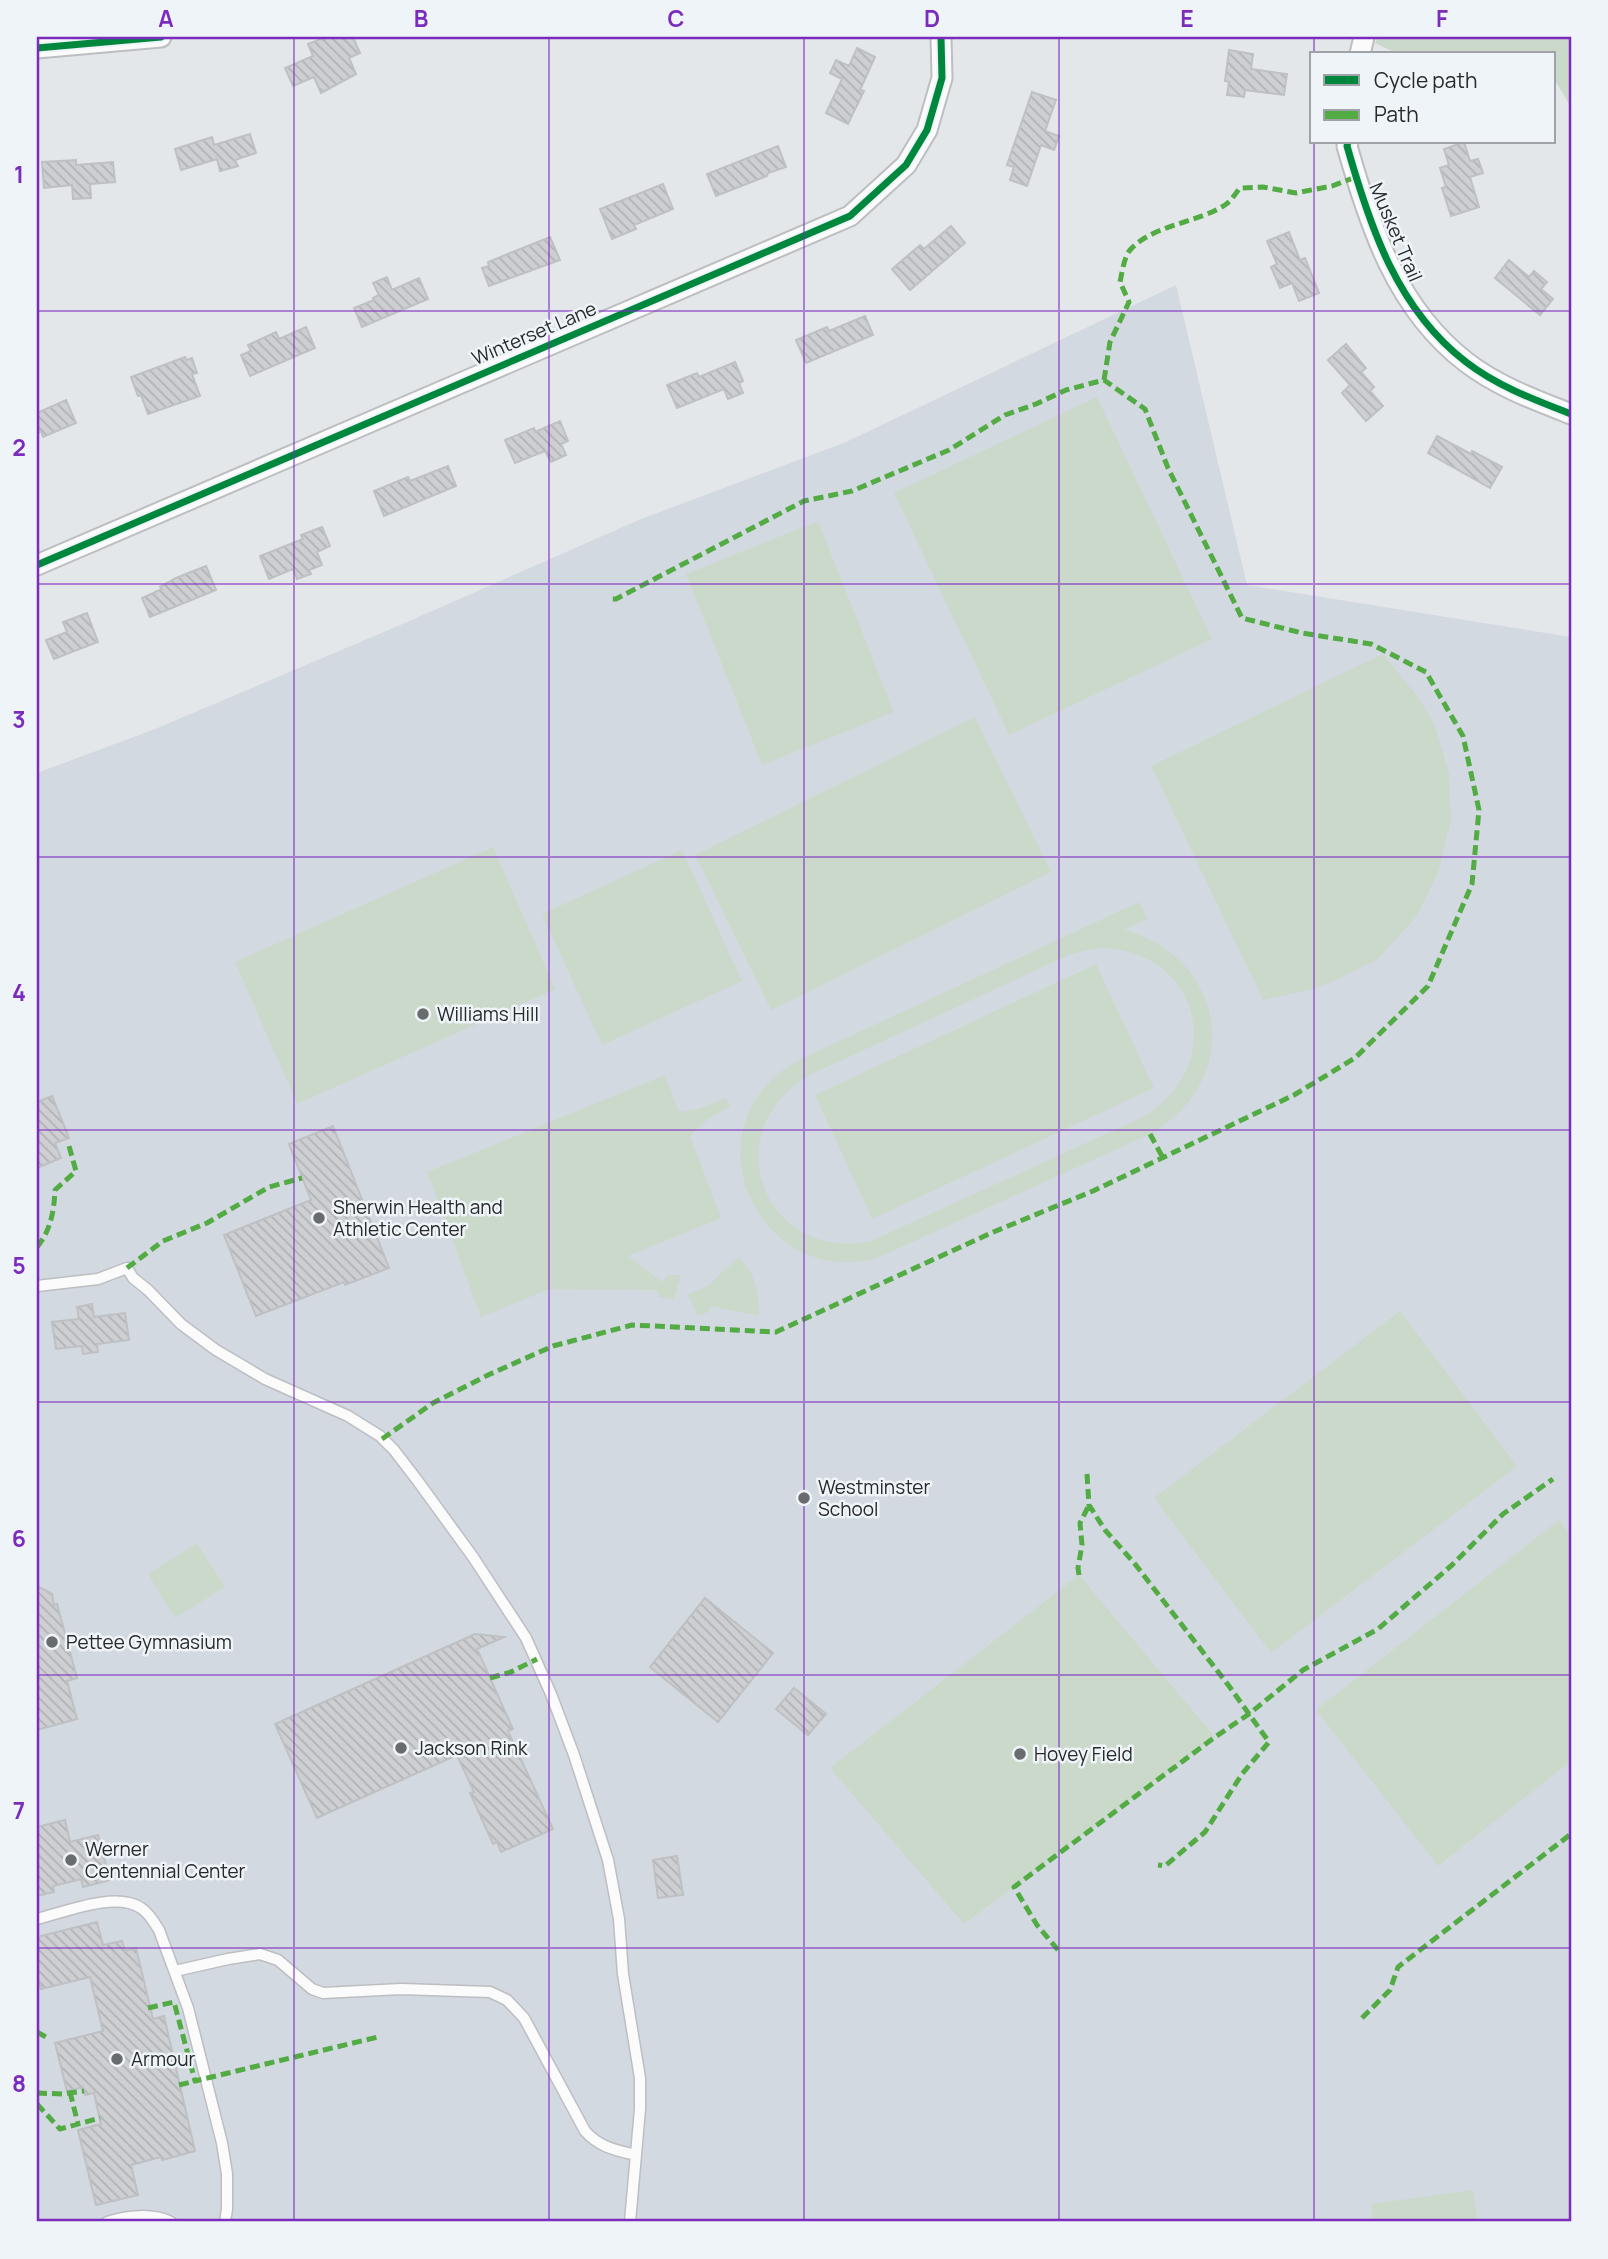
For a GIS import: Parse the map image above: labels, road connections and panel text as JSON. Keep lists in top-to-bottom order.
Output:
{
  "streets": {
    "street": ["Musket Trail", "Winterset Lane"]
  },
  "places": [
    "Williams Hill",
    "Sherwin Health and Athletic Center",
    "Westminster School",
    "Pettee Gymnasium",
    "Jackson Rink",
    "Hovey Field",
    "Werner Centennial Center",
    "Armour"
  ],
  "legend": ["Cycle path", "Path"],
  "grid": {
    "columns": [
      "A",
      "B",
      "C",
      "D",
      "E",
      "F"
    ],
    "rows": [
      "1",
      "2",
      "3",
      "4",
      "5",
      "6",
      "7",
      "8"
    ]
  }
}
